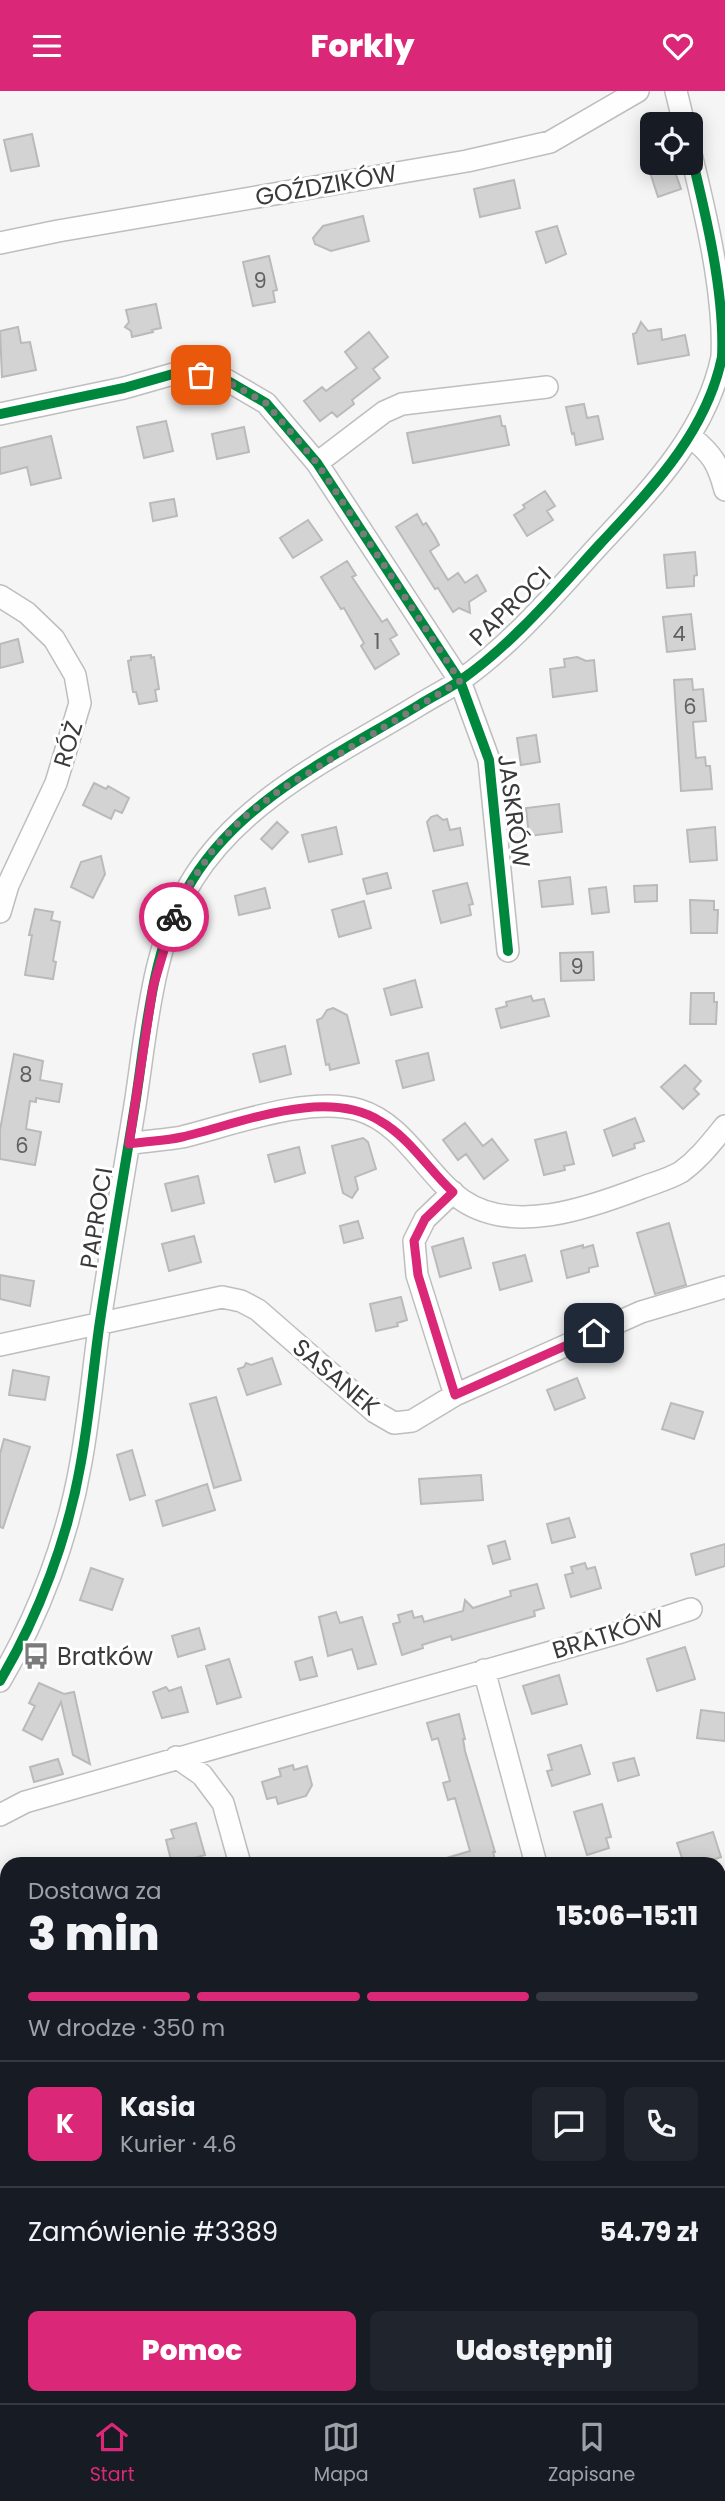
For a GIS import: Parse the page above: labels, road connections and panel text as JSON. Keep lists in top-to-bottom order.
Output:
{
  "streets": {
    "street": [
      "GOŹDZIKÓW",
      "PAPROCI",
      "RÓŻ",
      "JASKRÓW",
      "SASANEK",
      "BRATKÓW"
    ]
  },
  "crossings": [
    ["PAPROCI", "JASKRÓW"],
    ["PAPROCI", "SASANEK"]
  ],
  "places": {
    "bus stop": ["Bratków"]
  },
  "house_numbers": [
    "9",
    "4",
    "1",
    "6",
    "9",
    "8",
    "6"
  ],
  "page": {
    "header": "Forkly",
    "heading": ["3 min", "Dostawa za", "15:06–15:11"],
    "panel": [
      "Kasia",
      "Kurier · 4.6",
      "Zamówienie #3389",
      "54.79 zł"
    ],
    "bar": "W drodze · 350 m",
    "round": "K",
    "buttons": ["Pomoc", "Udostępnij"],
    "tabs": ["Start", "Mapa", "Zapisane"]
  }
}
